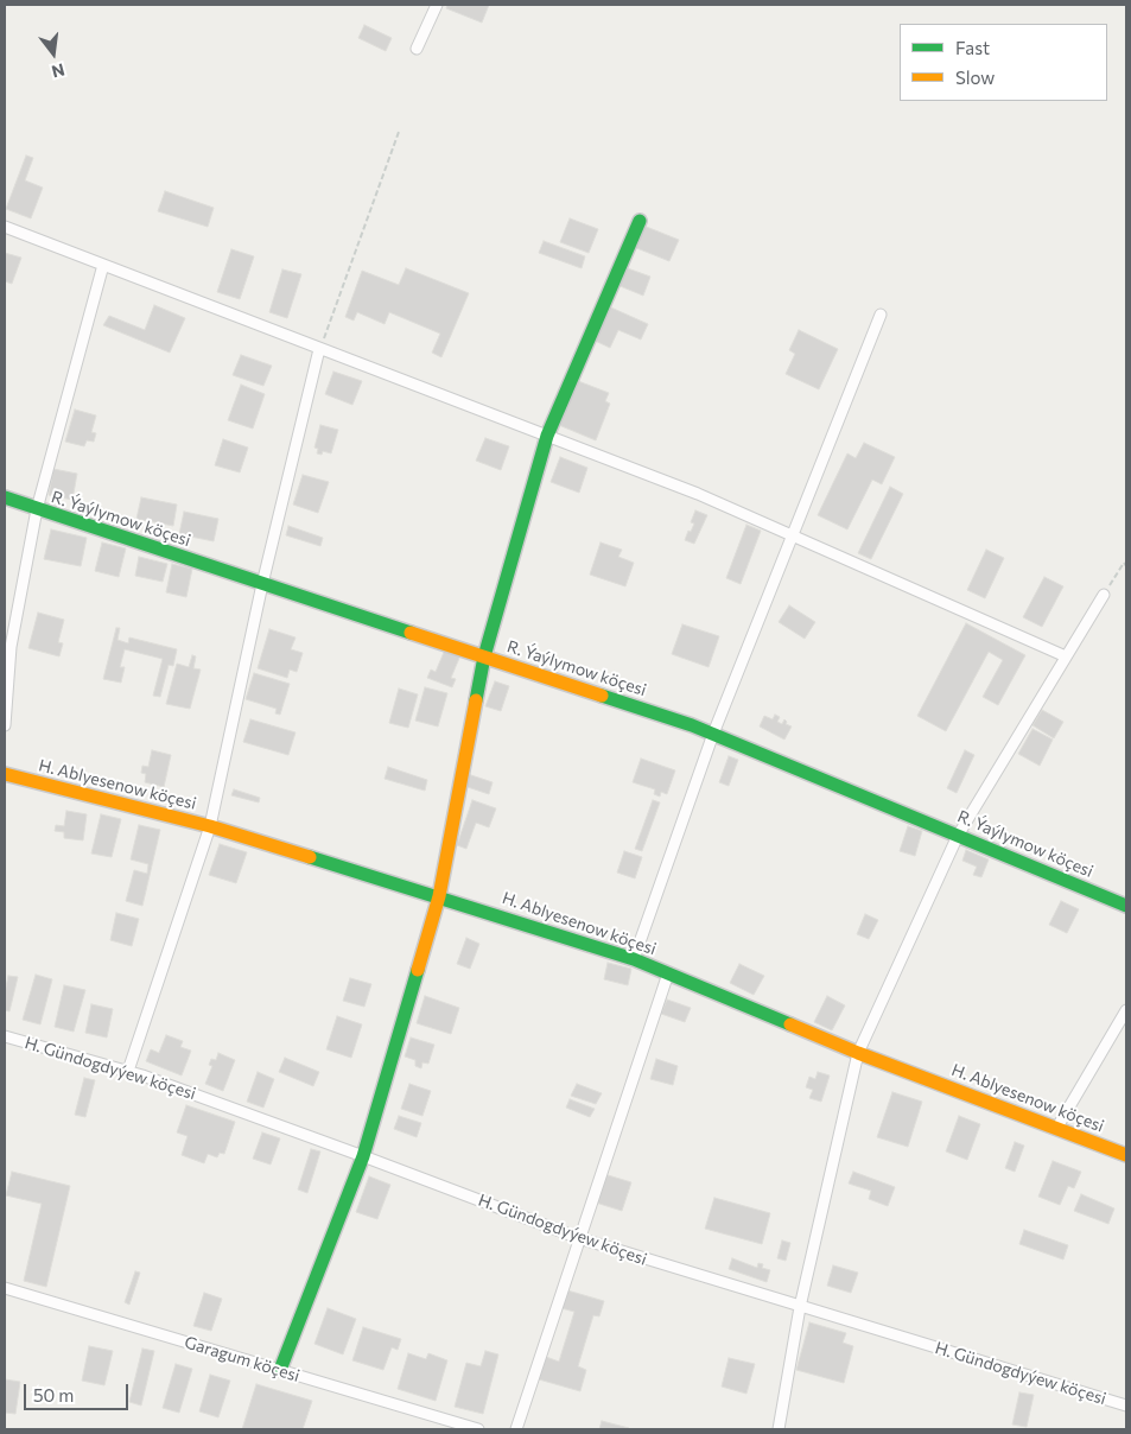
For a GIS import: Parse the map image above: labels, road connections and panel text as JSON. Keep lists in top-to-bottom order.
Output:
{
  "streets": {
    "street": [
      "R. Ýaýlymow köçesi",
      "H. Ablyesenow köçesi",
      "H. Gündogdyýew köçesi",
      "Garagum köçesi"
    ]
  },
  "legend": ["Fast", "Slow"],
  "scale_bar": "50 m",
  "north": "bottom"
}
